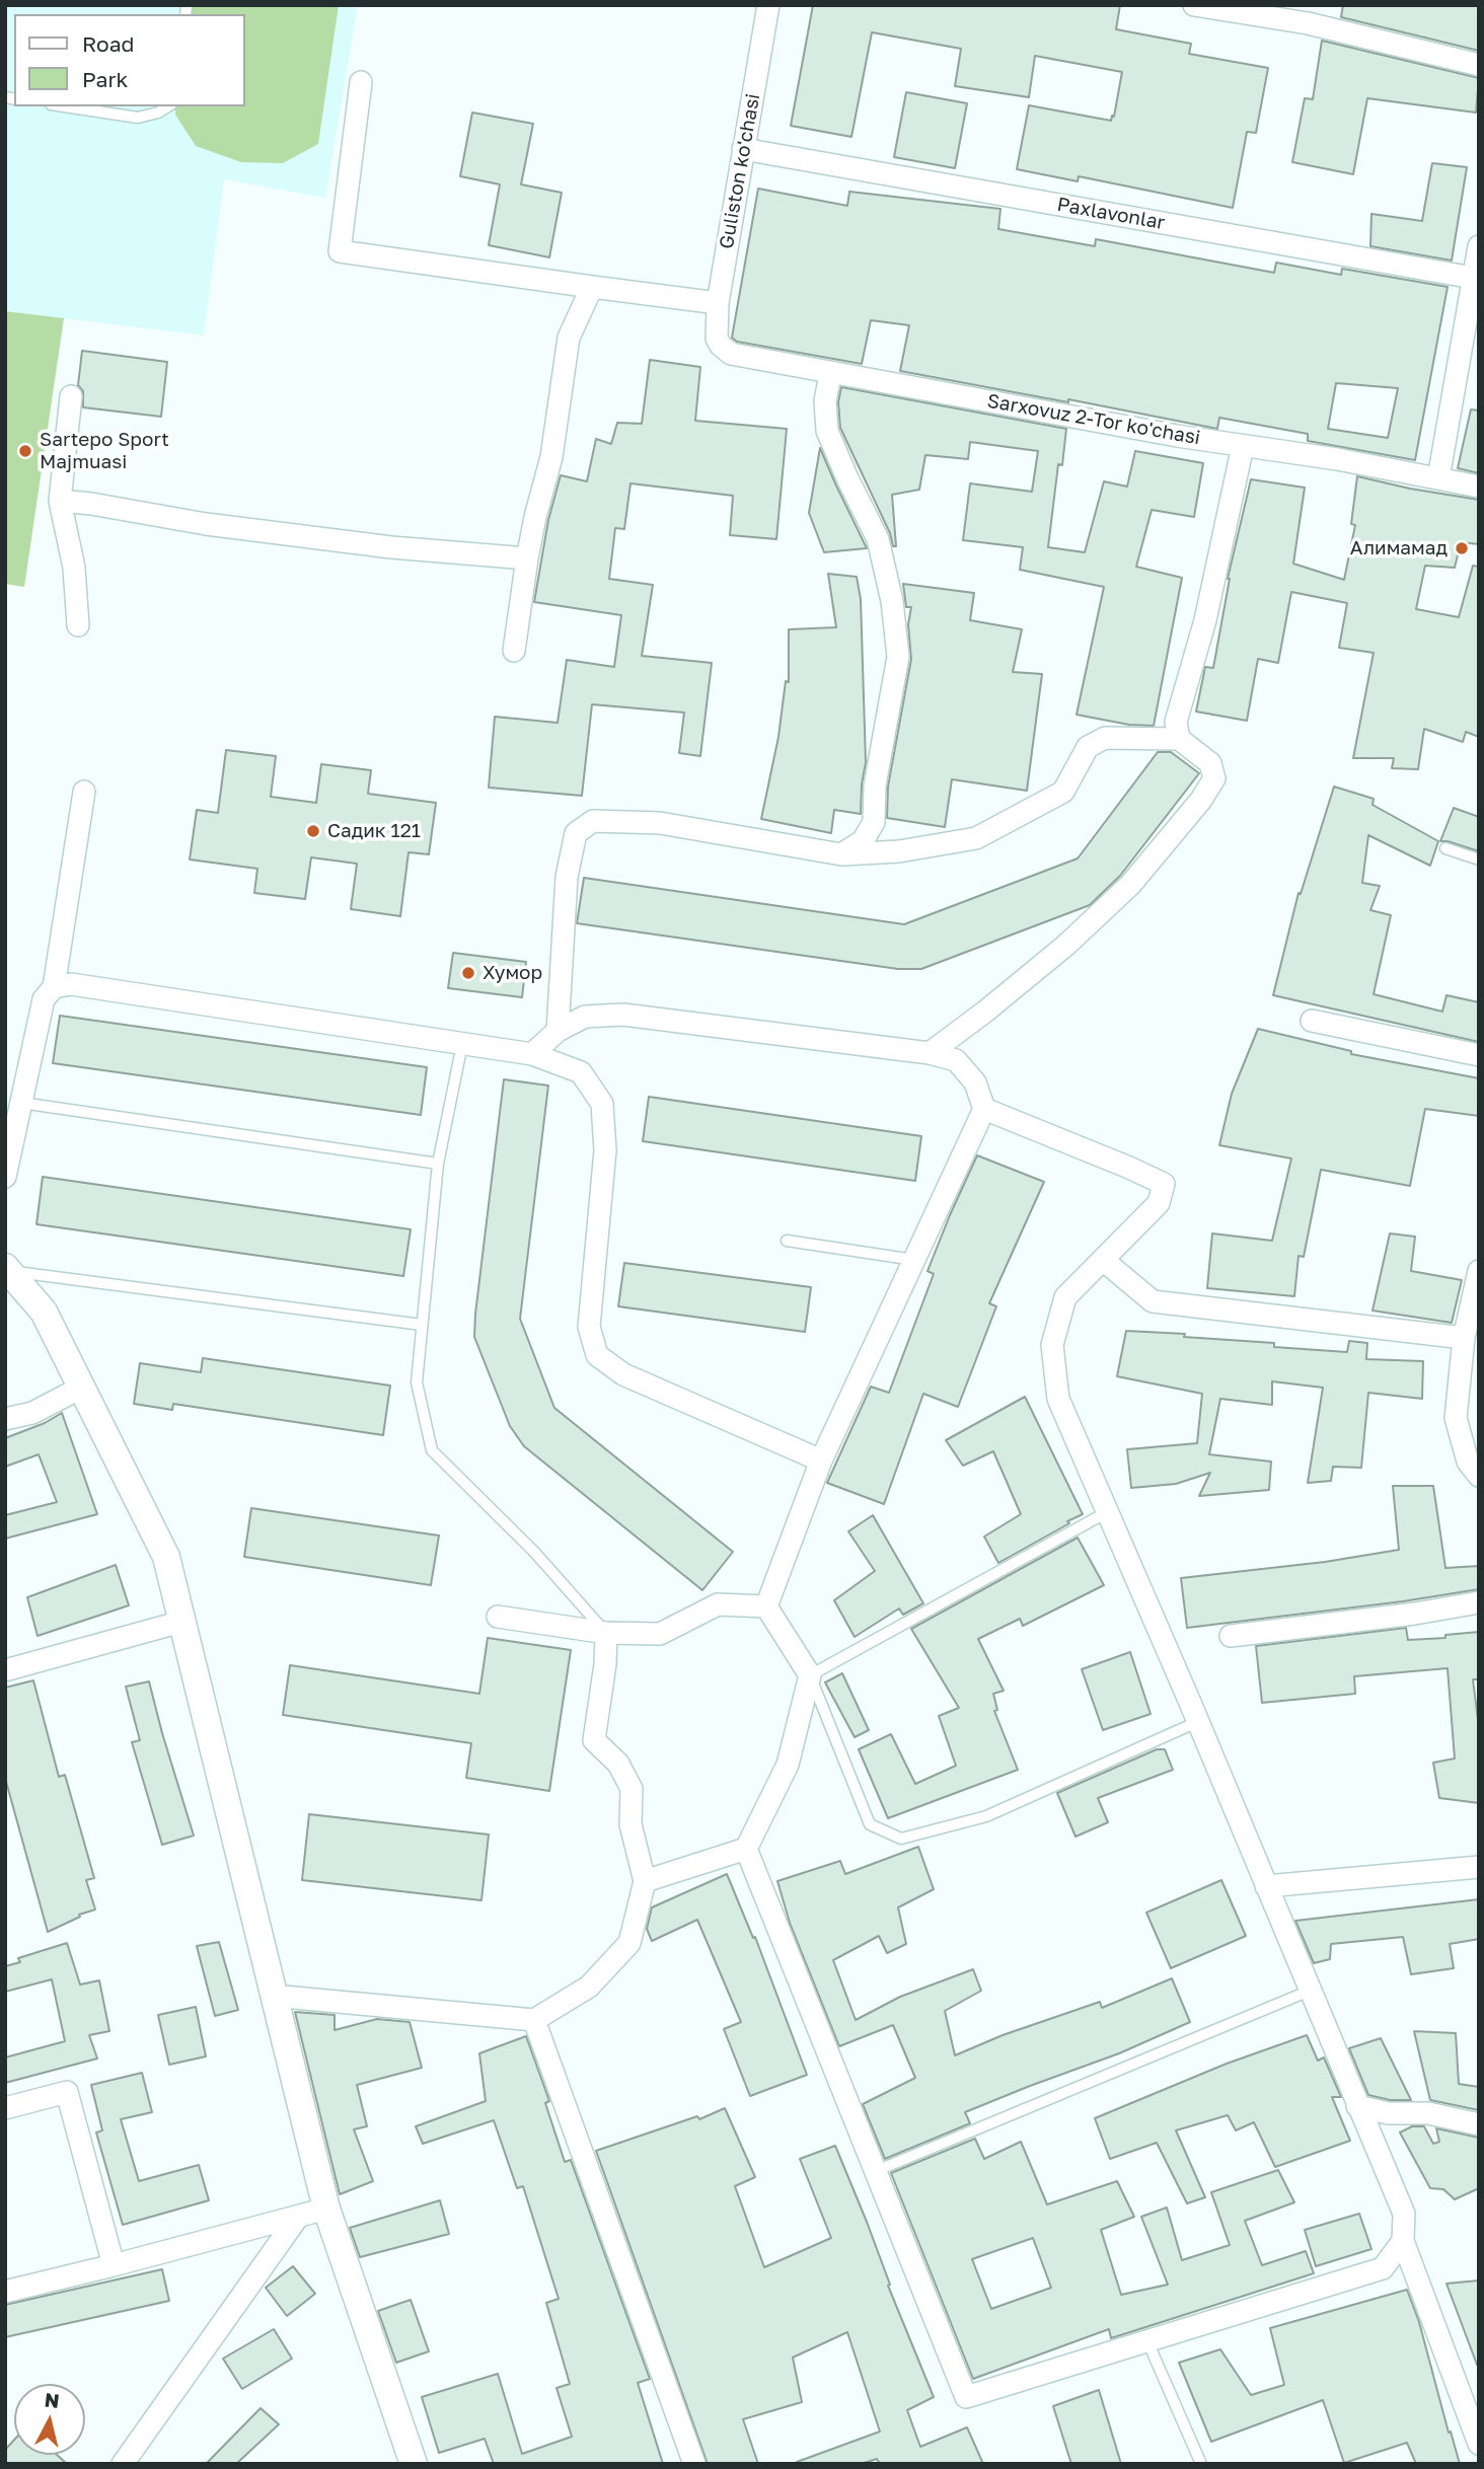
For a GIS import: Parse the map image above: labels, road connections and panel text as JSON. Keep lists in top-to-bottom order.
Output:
{
  "streets": {
    "street": ["Guliston ko'chasi", "Paxlavonlar", "Sarxovuz 2-Tor ko'chasi"]
  },
  "crossings": [
    ["Guliston ko'chasi", "Paxlavonlar"],
    ["Guliston ko'chasi", "Sarxovuz 2-Tor ko'chasi"]
  ],
  "places": [
    "Sartepo Sport Majmuasi",
    "Алимамад",
    "Садик 121",
    "Хумор"
  ],
  "legend": ["Road", "Park"],
  "north": "top"
}
